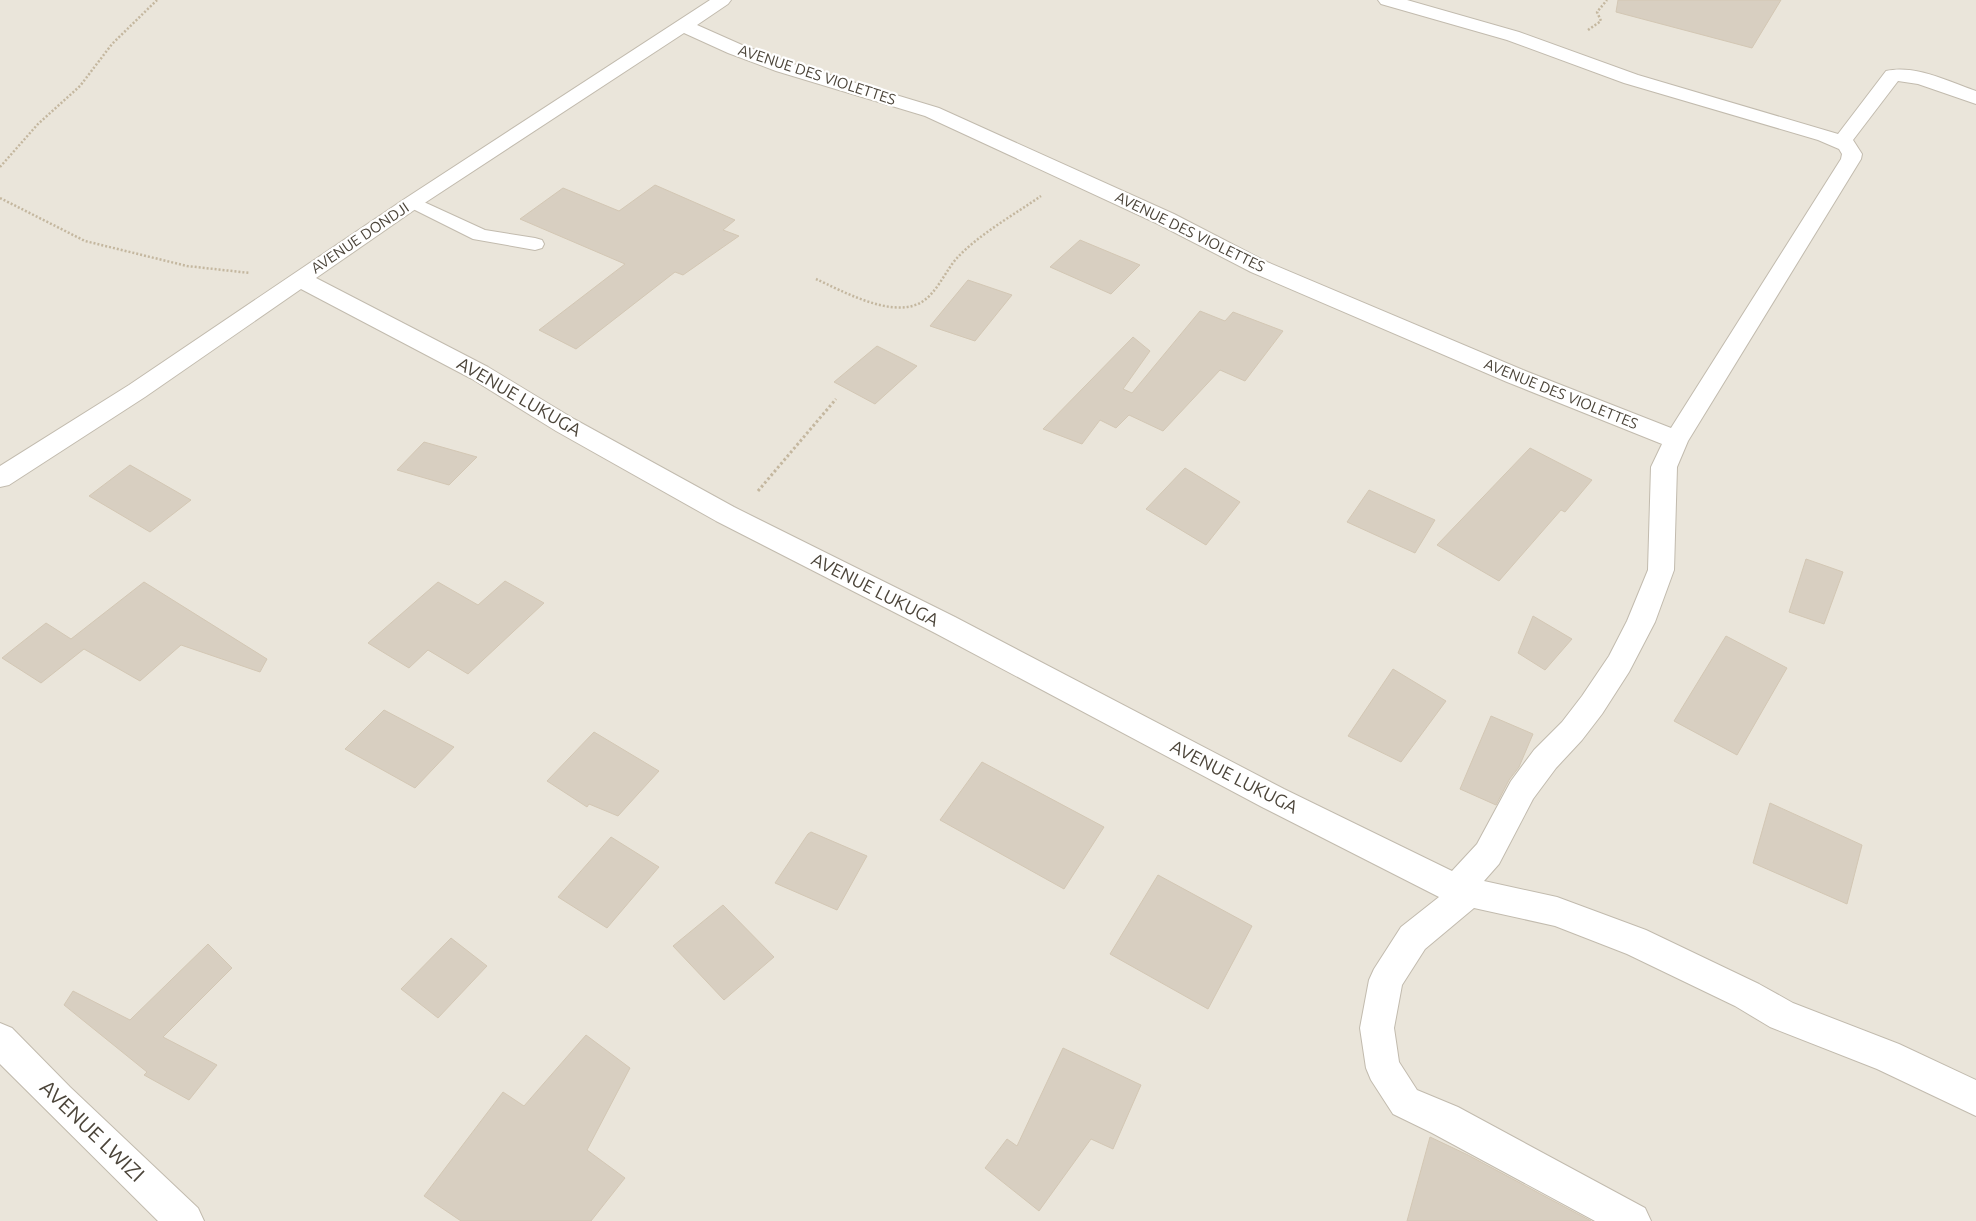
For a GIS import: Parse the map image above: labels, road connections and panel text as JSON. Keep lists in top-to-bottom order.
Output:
{
  "streets": {
    "street": [
      "AVENUE DES VIOLETTES",
      "AVENUE DONDJI",
      "AVENUE LUKUGA",
      "AVENUE LWIZI"
    ]
  },
  "crossings": [
    ["AVENUE DES VIOLETTES", "AVENUE DONDJI"],
    ["AVENUE DONDJI", "AVENUE LUKUGA"]
  ]
}
